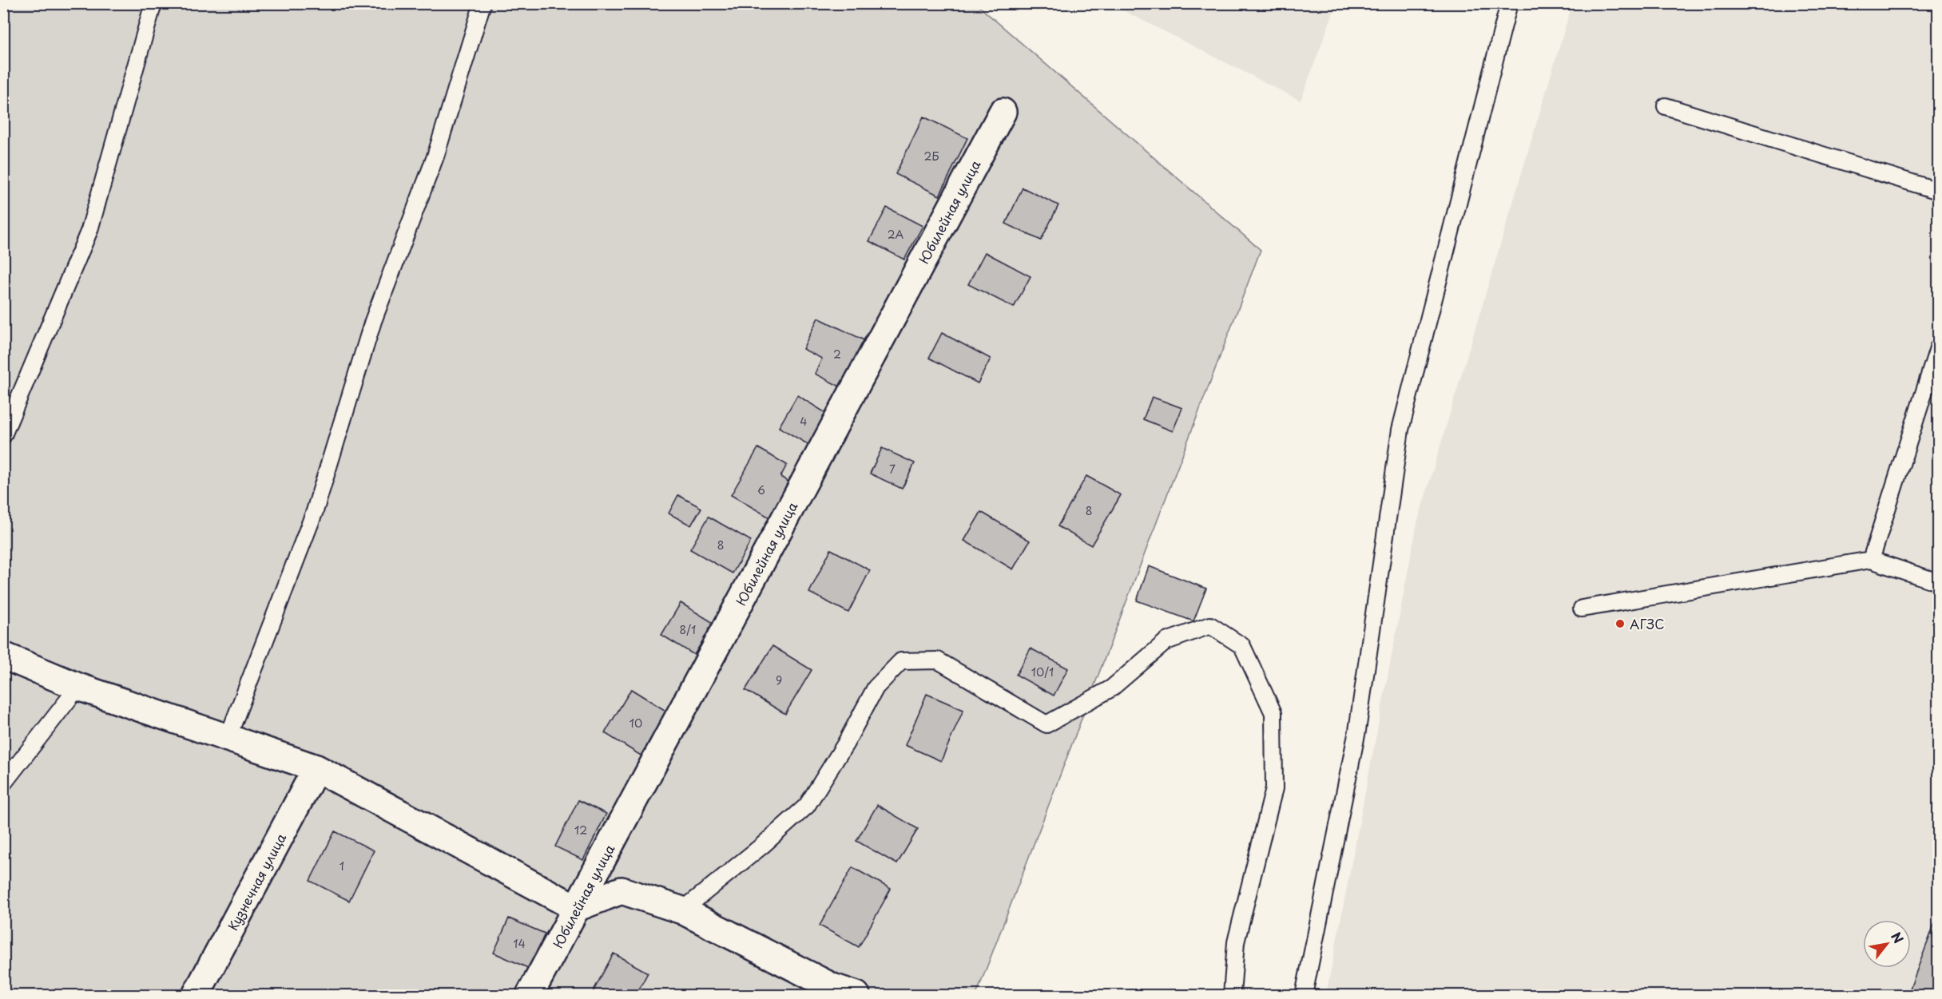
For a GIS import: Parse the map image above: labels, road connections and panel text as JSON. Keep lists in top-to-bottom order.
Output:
{
  "streets": {
    "street": ["Юбилейная улица", "Кузнечная улица"]
  },
  "places": ["АГЗС"],
  "house_numbers": [
    "2Б",
    "2А",
    "2",
    "4",
    "7",
    "6",
    "8",
    "8",
    "8/1",
    "10/1",
    "9",
    "10",
    "12",
    "1",
    "14"
  ],
  "north": "top right"
}
